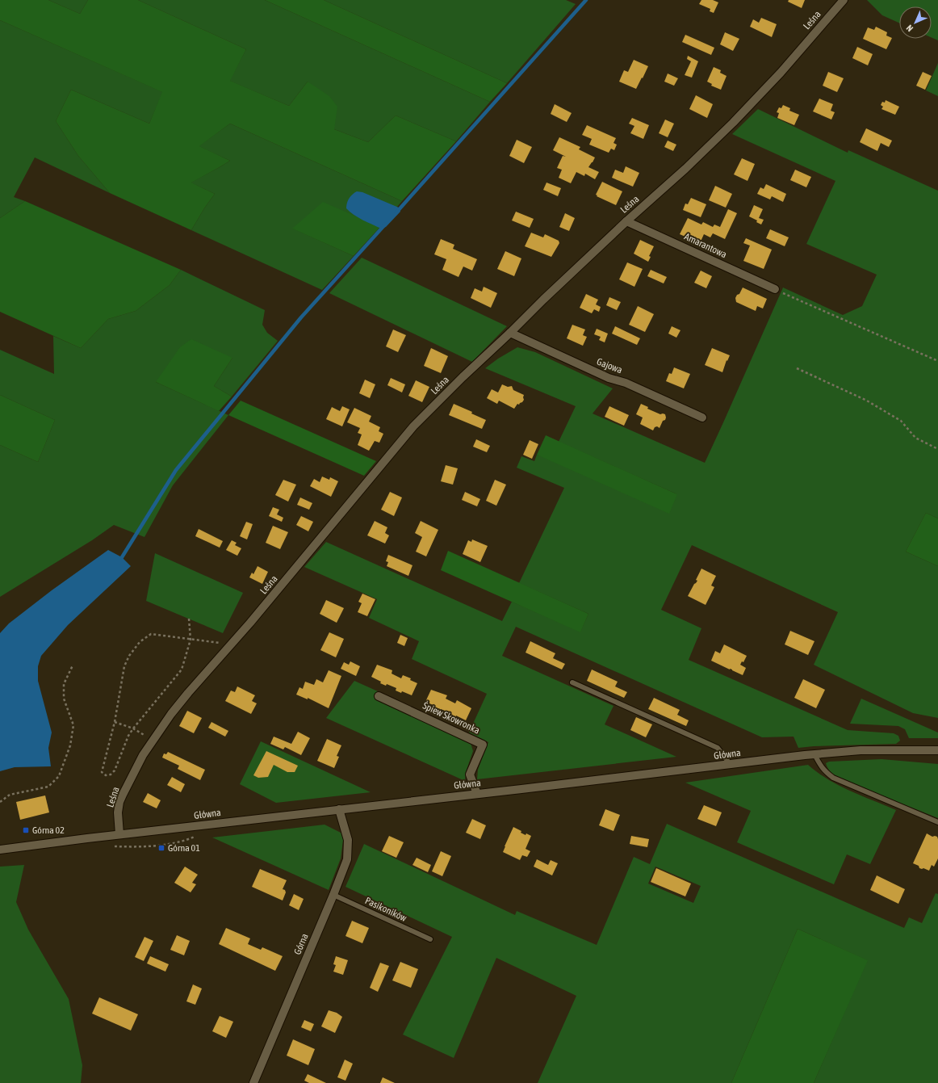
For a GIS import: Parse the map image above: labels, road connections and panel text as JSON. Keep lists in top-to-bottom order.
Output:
{
  "streets": {
    "street": [
      "Leśna",
      "Amarantowa",
      "Gajowa",
      "Śpiew Skowronka",
      "Główna",
      "Górna"
    ],
    "lane": ["Pasikoników"]
  },
  "crossings": [
    ["Leśna", "Amarantowa"],
    ["Leśna", "Gajowa"],
    ["Leśna", "Główna"],
    ["Śpiew Skowronka", "Główna"],
    ["Główna", "Górna"],
    ["Pasikoników", "Górna"]
  ],
  "places": {
    "transit": ["Górna 02", "Górna 01"]
  },
  "north": "bottom left"
}
